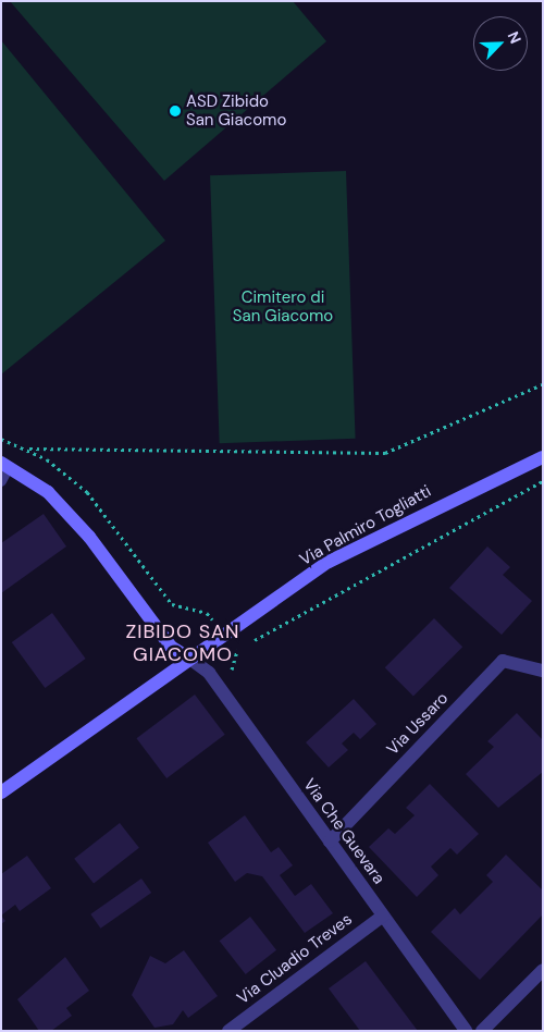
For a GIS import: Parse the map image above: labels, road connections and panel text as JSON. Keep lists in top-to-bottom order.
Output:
{
  "streets": {
    "street": [
      "Via Palmiro Togliatti",
      "Via Ussaro",
      "Via Che Guevara",
      "Via Cluadio Treves"
    ]
  },
  "crossings": [
    ["Via Palmiro Togliatti", "Via Che Guevara"],
    ["Via Ussaro", "Via Che Guevara"],
    ["Via Che Guevara", "Via Cluadio Treves"]
  ],
  "districts": ["ZIBIDO SAN GIACOMO"],
  "parks": ["Cimitero di San Giacomo"],
  "places": ["ASD Zibido San Giacomo"],
  "north": "top right"
}
